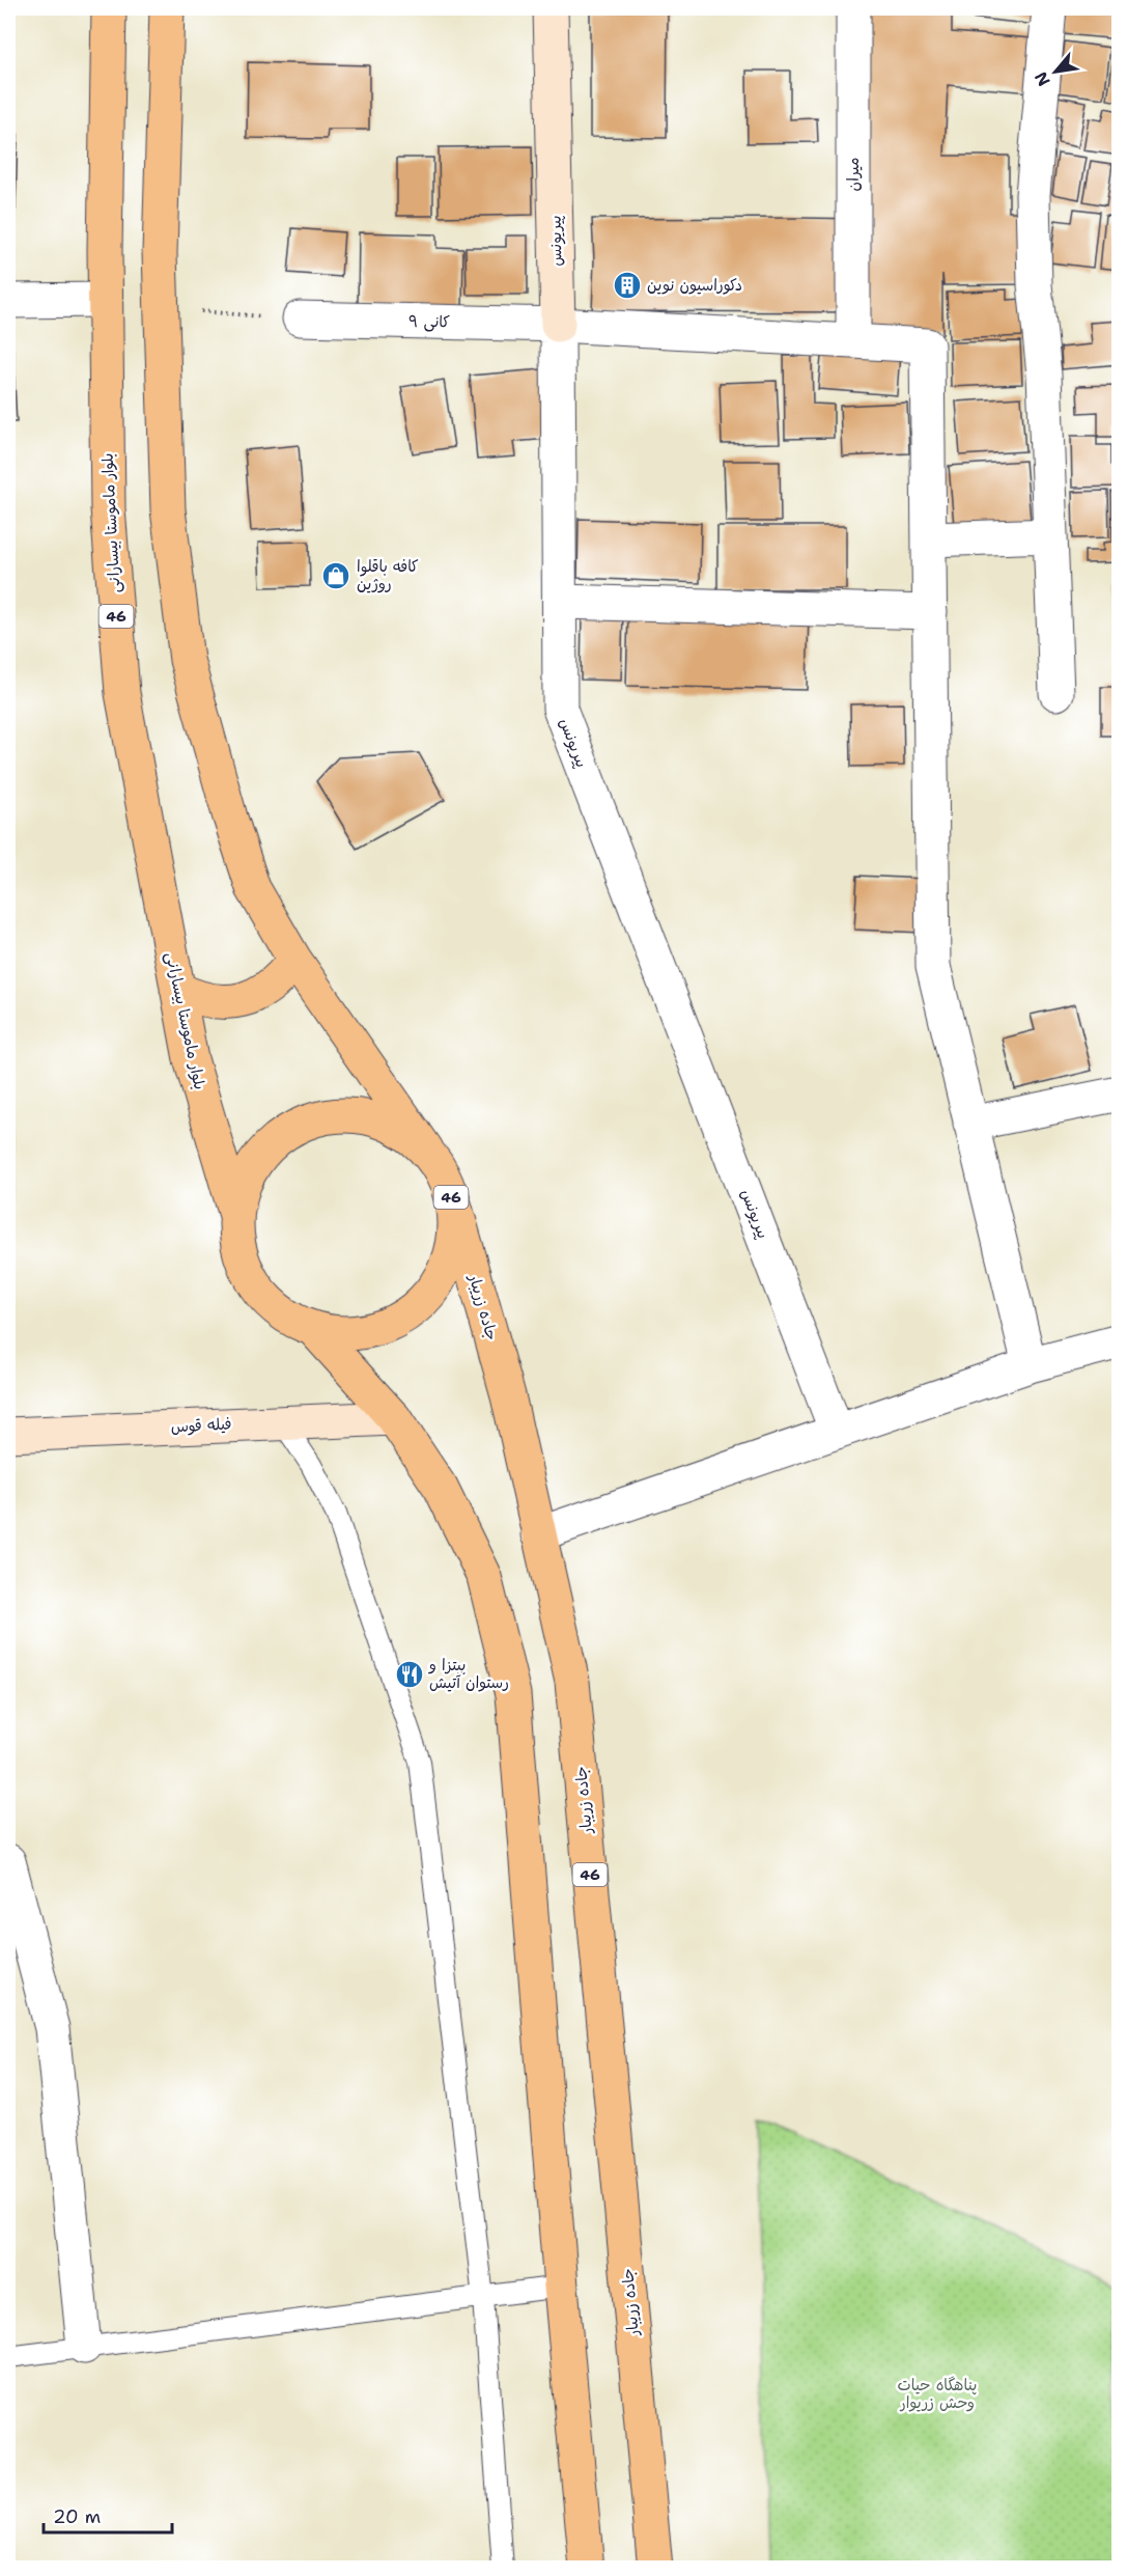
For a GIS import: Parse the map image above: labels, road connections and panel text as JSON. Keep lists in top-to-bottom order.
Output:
{
  "streets": {
    "main road": ["بلوار ماموستا بیسارانی", "46", "جاده زریبار"],
    "street": [
      "میران",
      "پیریونس",
      "کانی ۹",
      "فیله قوس"
    ]
  },
  "crossings": [
    ["میران", "کانی ۹"],
    ["پیریونس", "کانی ۹"],
    ["بلوار ماموستا بیسارانی", "46"],
    ["بلوار ماموستا بیسارانی", "جاده زریبار"],
    ["46", "جاده زریبار"],
    ["46", "فیله قوس"]
  ],
  "parks": ["پناهگاه حیات وحش زریوار"],
  "places": {
    "building": ["دکوراسیون نوین"],
    "shop": ["کافه باقلوا روژین"],
    "restaurant": ["پیتزا و رستوان آتیش"]
  },
  "scale_bar": "20 m",
  "north": "bottom left"
}
